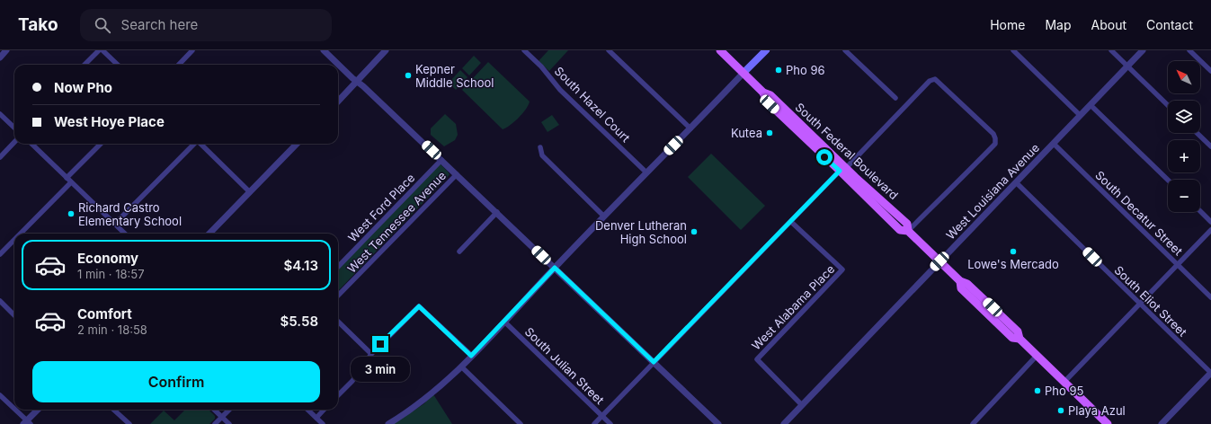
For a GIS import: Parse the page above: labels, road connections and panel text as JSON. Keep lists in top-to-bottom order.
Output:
{
  "streets": {
    "main road": ["South Federal Boulevard"],
    "street": [
      "South Hazel Court",
      "West Louisiana Avenue",
      "West Ford Place",
      "South Decatur Street",
      "West Tennessee Avenue",
      "South Eliot Street",
      "West Alabama Place",
      "South Julian Street"
    ]
  },
  "crossings": [
    ["South Federal Boulevard", "West Louisiana Avenue"],
    ["West Louisiana Avenue", "South Decatur Street"],
    ["West Louisiana Avenue", "South Eliot Street"],
    ["West Louisiana Avenue", "West Alabama Place"]
  ],
  "places": [
    "Pho 96",
    "Kepner Middle School",
    "Kutea",
    "Richard Castro Elementary School",
    "Denver Lutheran High School",
    "Lowe's Mercado",
    "Pho 95",
    "Playa Azul"
  ],
  "north": "top left",
  "page": {
    "header": "Tako",
    "search": "Search here",
    "nav": [
      "Home",
      "Map",
      "About",
      "Contact"
    ],
    "map_buttons": ["+", "−"],
    "banner": ["Now Pho", "West Hoye Place"],
    "list": [
      {
        "name": "Economy",
        "note": "1 min · 18:57",
        "value": "$4.13"
      },
      {
        "name": "Comfort",
        "note": "2 min · 18:58",
        "value": "$5.58"
      }
    ],
    "buttons": "Confirm",
    "bubble": "3 min"
  }
}
